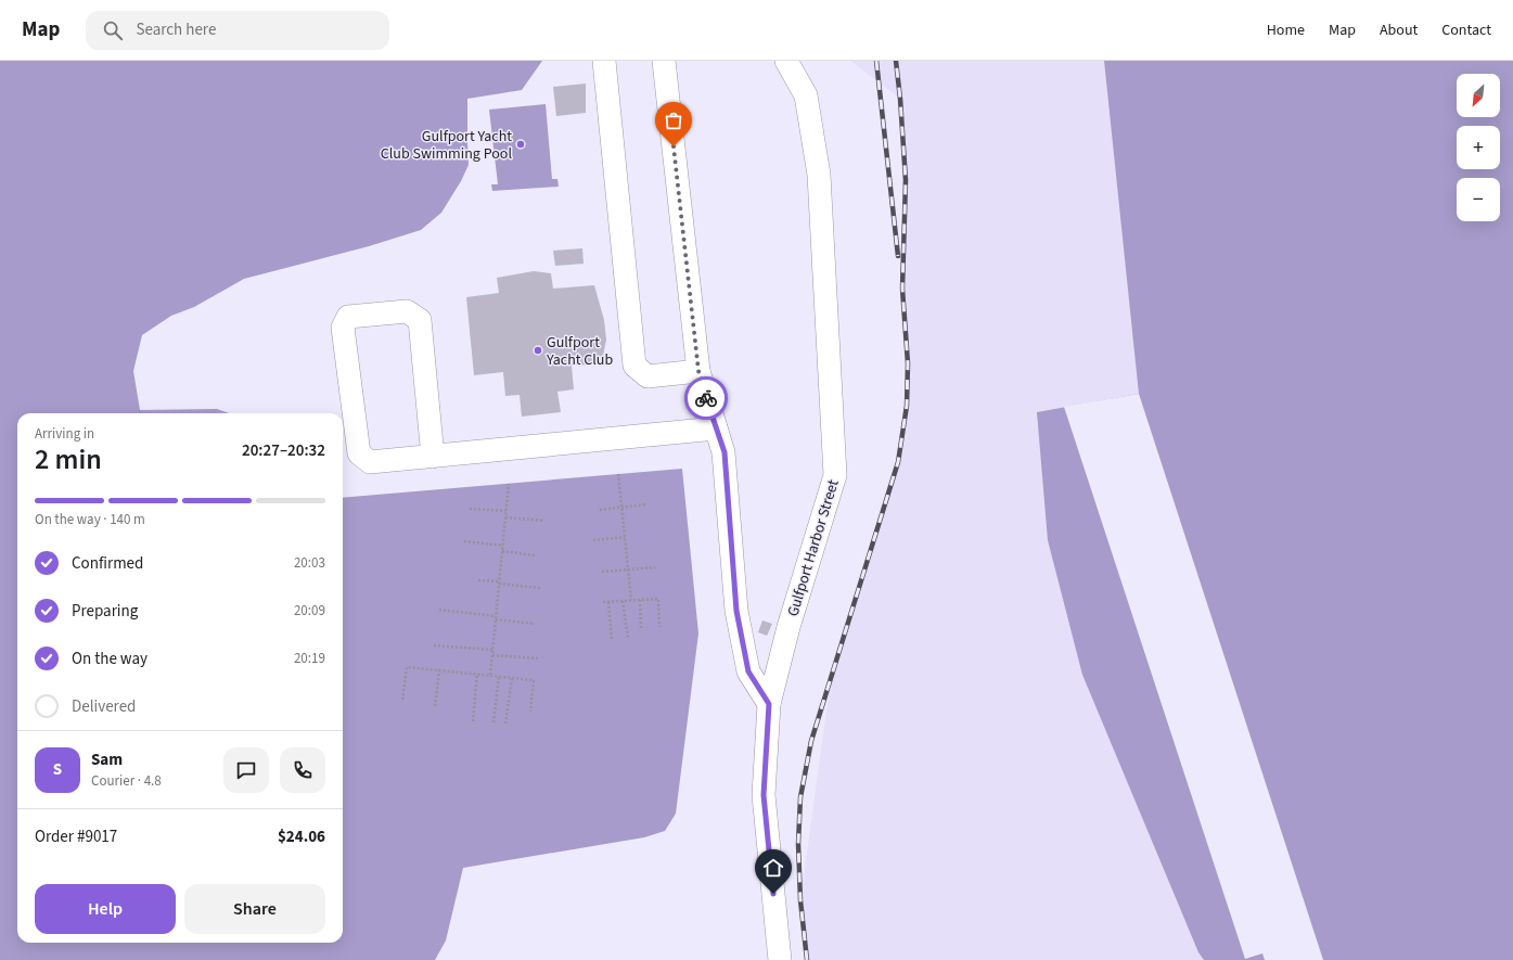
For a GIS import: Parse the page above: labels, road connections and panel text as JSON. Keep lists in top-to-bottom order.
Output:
{
  "streets": {
    "street": ["Gulfport Harbor Street"]
  },
  "places": ["Gulfport Yacht Club Swimming Pool", "Gulfport Yacht Club"],
  "north": "bottom left",
  "page": {
    "header": "Map",
    "search": "Search here",
    "nav": [
      "Home",
      "Map",
      "About",
      "Contact"
    ],
    "map_buttons": ["+", "−"],
    "heading": ["2 min", "Arriving in", "20:27–20:32"],
    "panel": [
      "Sam",
      "Courier · 4.8",
      "Order #9017",
      "$24.06"
    ],
    "bar": "On the way · 140 m",
    "list": [
      ["Confirmed", "20:03"],
      ["Preparing", "20:09"],
      ["On the way", "20:19"],
      "Delivered"
    ],
    "round": "S",
    "buttons": ["Help", "Share"]
  }
}
